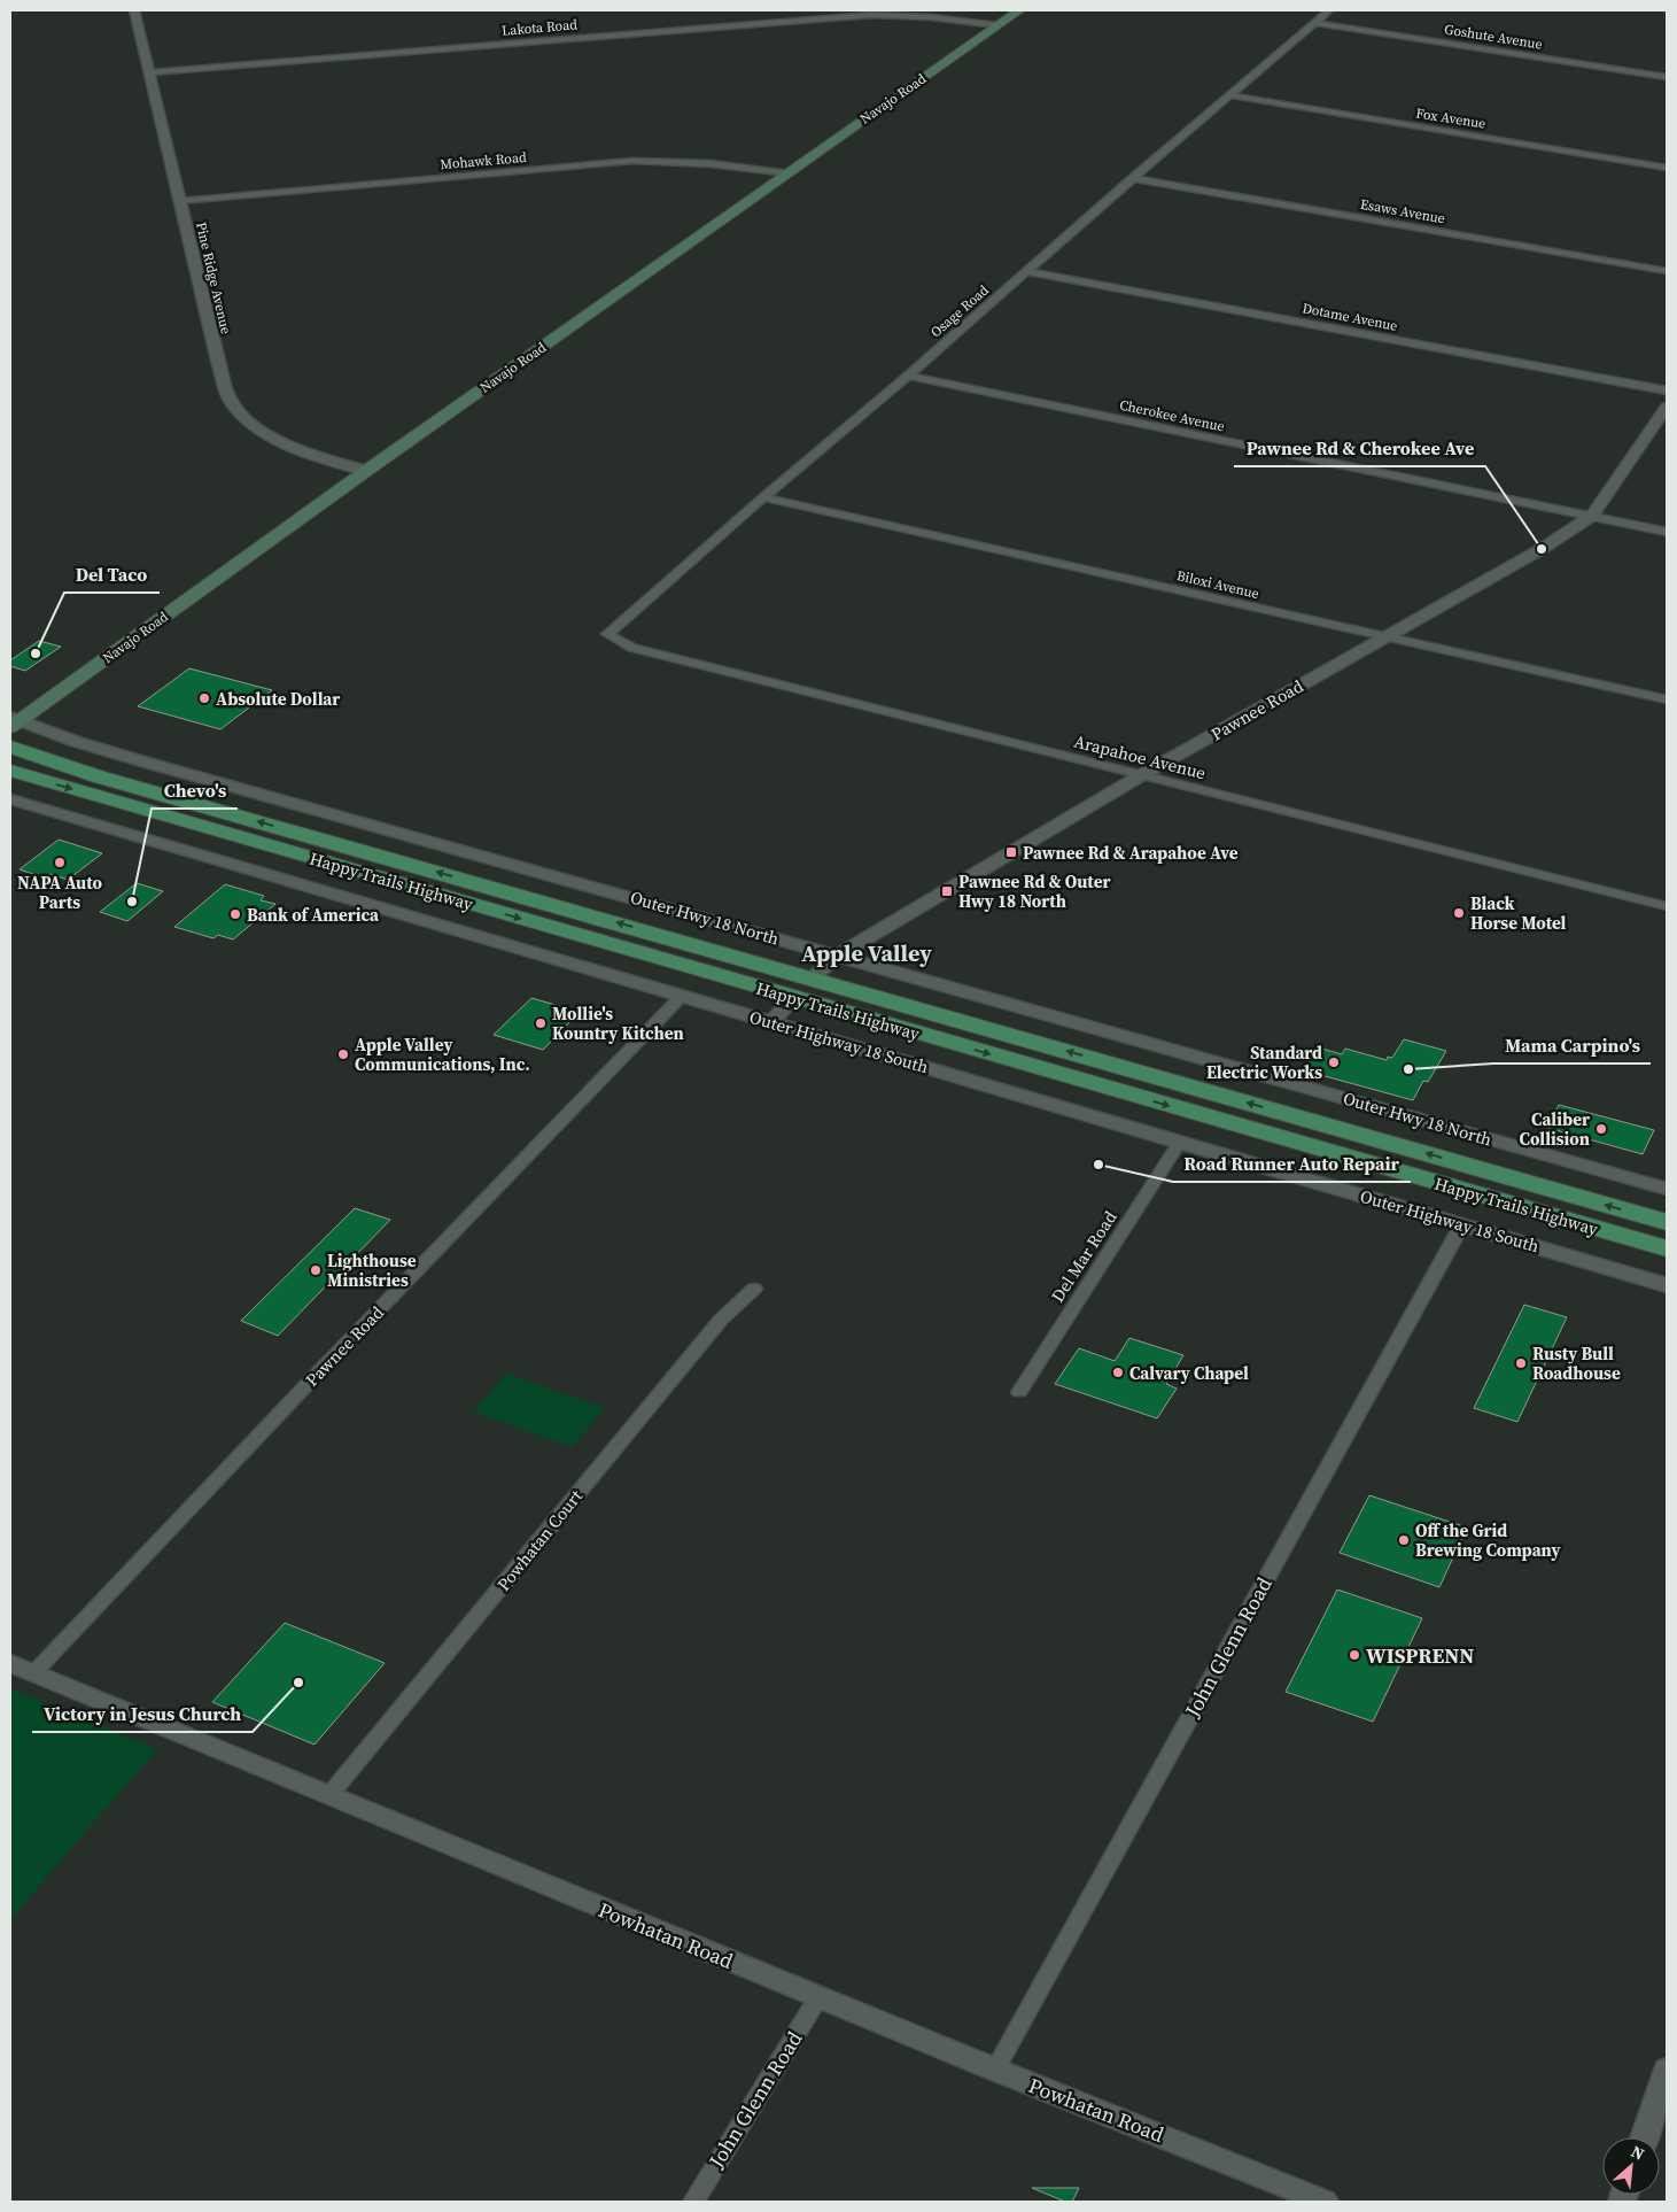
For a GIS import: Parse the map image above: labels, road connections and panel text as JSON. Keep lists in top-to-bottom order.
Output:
{
  "streets": {
    "main road": ["Navajo Road", "Happy Trails Highway"],
    "street": [
      "Lakota Road",
      "Goshute Avenue",
      "Fox Avenue",
      "Mohawk Road",
      "Esaws Avenue",
      "Pine Ridge Avenue",
      "Osage Road",
      "Dotame Avenue",
      "Cherokee Avenue",
      "Biloxi Avenue",
      "Pawnee Road",
      "Arapahoe Avenue",
      "Outer Hwy 18 North",
      "Outer Highway 18 South",
      "Del Mar Road",
      "Powhatan Court",
      "John Glenn Road",
      "Powhatan Road"
    ]
  },
  "crossings": [
    ["Lakota Road", "Navajo Road"],
    ["Lakota Road", "Pine Ridge Avenue"],
    ["Goshute Avenue", "Osage Road"],
    ["Navajo Road", "Mohawk Road"],
    ["Navajo Road", "Pine Ridge Avenue"],
    ["Navajo Road", "Outer Hwy 18 North"],
    ["Fox Avenue", "Osage Road"],
    ["Mohawk Road", "Pine Ridge Avenue"],
    ["Esaws Avenue", "Osage Road"],
    ["Osage Road", "Dotame Avenue"],
    ["Osage Road", "Cherokee Avenue"],
    ["Osage Road", "Biloxi Avenue"],
    ["Osage Road", "Arapahoe Avenue"],
    ["Cherokee Avenue", "Pawnee Road"],
    ["Biloxi Avenue", "Pawnee Road"],
    ["Pawnee Road", "Arapahoe Avenue"],
    ["Pawnee Road", "Happy Trails Highway"],
    ["Pawnee Road", "Outer Hwy 18 North"],
    ["Pawnee Road", "Outer Highway 18 South"],
    ["Pawnee Road", "Powhatan Road"],
    ["Outer Highway 18 South", "Del Mar Road"],
    ["Outer Highway 18 South", "John Glenn Road"],
    ["Powhatan Court", "Powhatan Road"],
    ["John Glenn Road", "Powhatan Road"]
  ],
  "districts": ["Apple Valley"],
  "places": {
    "other": [
      "Pawnee Rd & Cherokee Ave",
      "Del Taco",
      "Absolute Dollar",
      "NAPA Auto Parts",
      "Chevo's",
      "Black Horse Motel",
      "Bank of America",
      "Mollie's Kountry Kitchen",
      "Apple Valley Communications, Inc.",
      "Standard Electric Works",
      "Mama Carpino's",
      "Caliber Collision",
      "Road Runner Auto Repair",
      "Lighthouse Ministries",
      "Rusty Bull Roadhouse",
      "Calvary Chapel",
      "Off the Grid Brewing Company",
      "WISPRENN",
      "Victory in Jesus Church"
    ],
    "transit": ["Pawnee Rd & Arapahoe Ave", "Pawnee Rd & Outer Hwy 18 North"]
  },
  "north": "top right"
}
